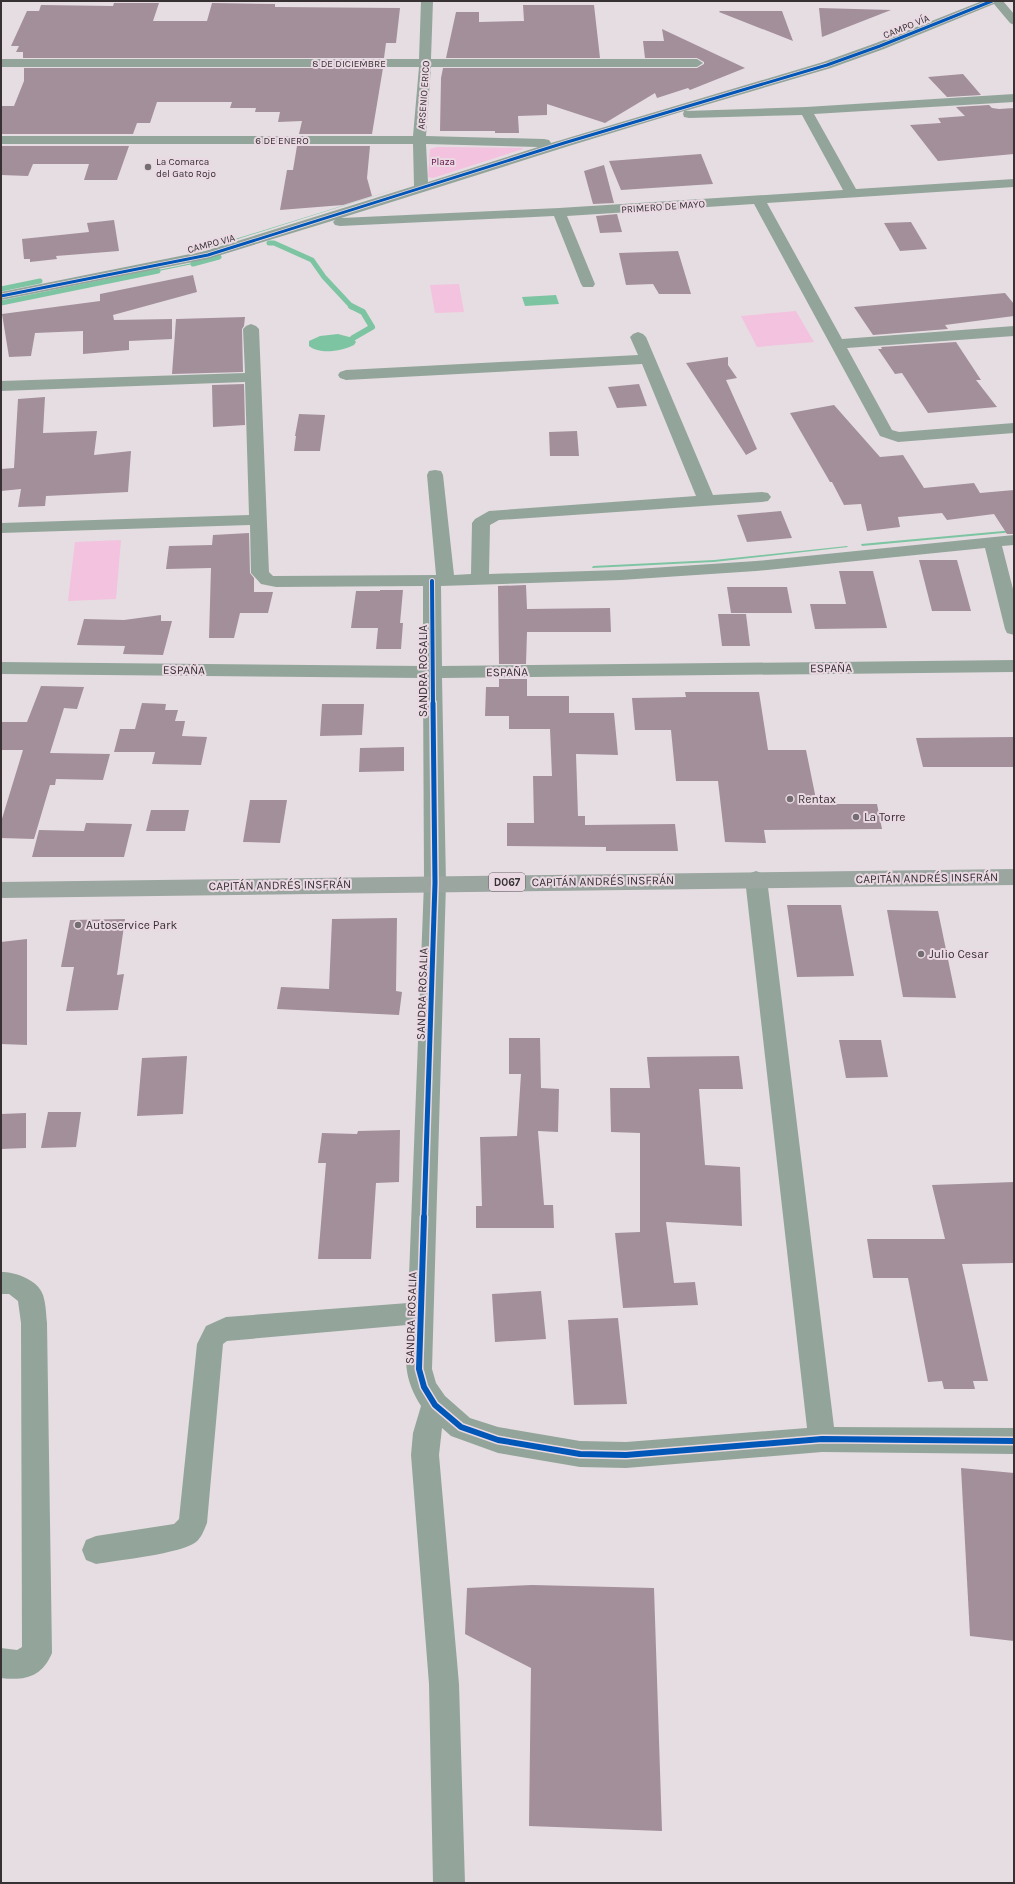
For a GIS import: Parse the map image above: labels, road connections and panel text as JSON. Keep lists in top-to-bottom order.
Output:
{
  "streets": {
    "main road": ["CAPITÁN ANDRÉS INSFRÁN", "D067"],
    "street": [
      "CAMPO VÍA",
      "8 DE DICIEMBRE",
      "ARSENIO ERICO",
      "6 DE ENERO",
      "PRIMERO DE MAYO",
      "CAMPO VIA",
      "ESPAÑA",
      "SANDRA ROSALIA"
    ]
  },
  "crossings": [
    ["CAMPO VÍA", "CAMPO VIA"],
    ["8 DE DICIEMBRE", "ARSENIO ERICO"],
    ["ARSENIO ERICO", "6 DE ENERO"],
    ["ARSENIO ERICO", "CAMPO VIA"],
    ["6 DE ENERO", "CAMPO VIA"],
    ["PRIMERO DE MAYO", "CAMPO VIA"],
    ["ESPAÑA", "SANDRA ROSALIA"],
    ["SANDRA ROSALIA", "CAPITÁN ANDRÉS INSFRÁN"]
  ],
  "parks": ["Plaza"],
  "places": [
    "La Comarca del Gato Rojo",
    "Rentax",
    "La Torre",
    "Autoservice Park",
    "Julio Cesar"
  ]
}
